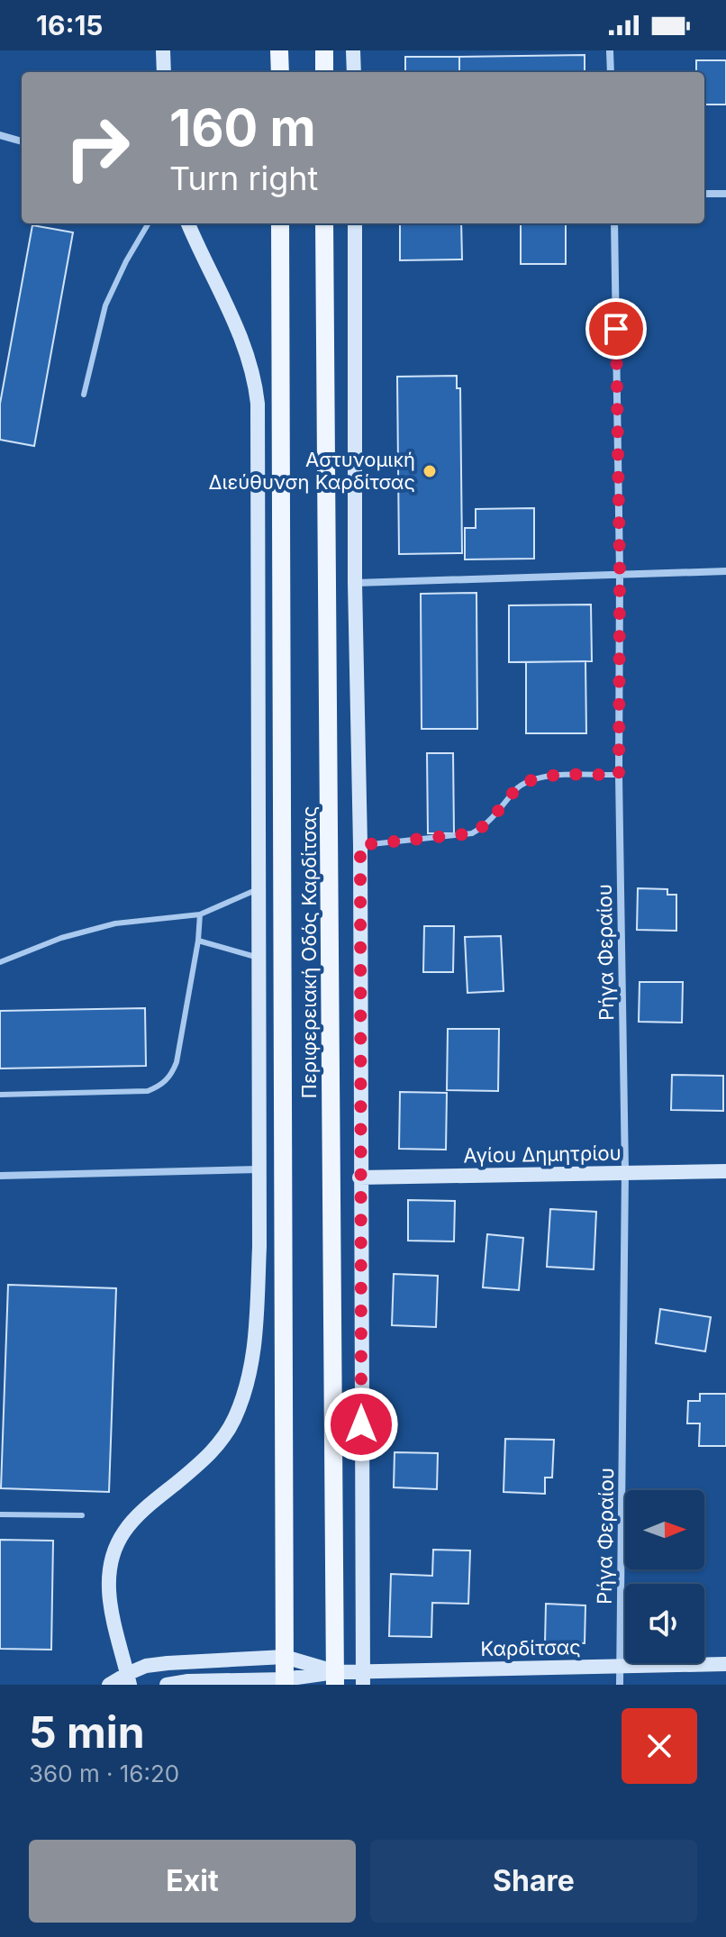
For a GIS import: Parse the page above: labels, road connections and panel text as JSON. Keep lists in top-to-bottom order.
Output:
{
  "streets": {
    "main road": ["Περιφερειακή Οδός Καρδίτσας"],
    "street": ["Ρήγα Φεραίου", "Αγίου Δημητρίου", "Καρδίτσας"]
  },
  "crossings": [
    ["Περιφερειακή Οδός Καρδίτσας", "Καρδίτσας"],
    ["Ρήγα Φεραίου", "Αγίου Δημητρίου"],
    ["Ρήγα Φεραίου", "Καρδίτσας"]
  ],
  "places": ["Αστυνομική Διεύθυνση Καρδίτσας"],
  "north": "right",
  "page": {
    "status": "16:15",
    "turn": ["160 m", "Turn right"],
    "heading": ["5 min", "360 m · 16:20"],
    "buttons": ["Exit", "Share"]
  }
}
